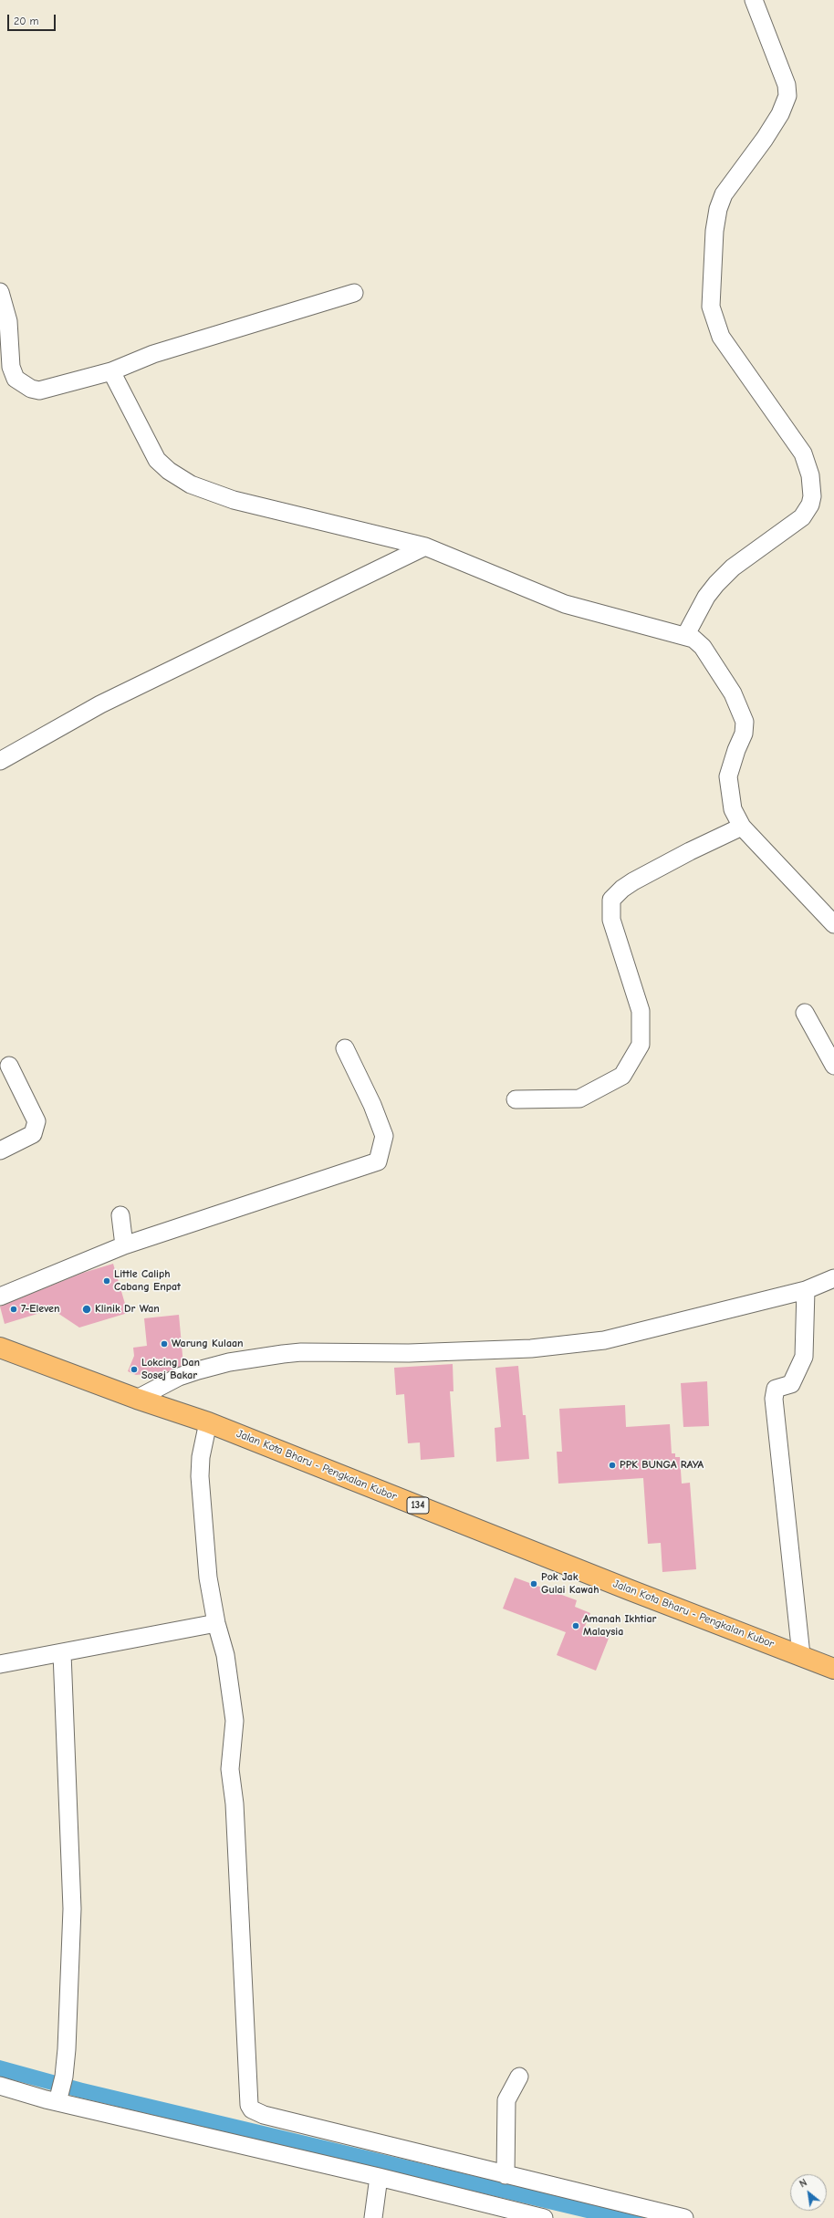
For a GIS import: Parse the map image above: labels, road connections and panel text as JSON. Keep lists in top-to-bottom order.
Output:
{
  "streets": {
    "main road": ["Jalan Kota Bharu - Pengkalan Kubor", "134"]
  },
  "places": [
    "Little Caliph Cabang Enpat",
    "7-Eleven",
    "Klinik Dr Wan",
    "Warung Kulaan",
    "Lokcing Dan Sosej Bakar",
    "PPK BUNGA RAYA",
    "Pok Jak Gulai Kawah",
    "Amanah Ikhtiar Malaysia"
  ],
  "scale_bar": "20 m",
  "north": "top left"
}
